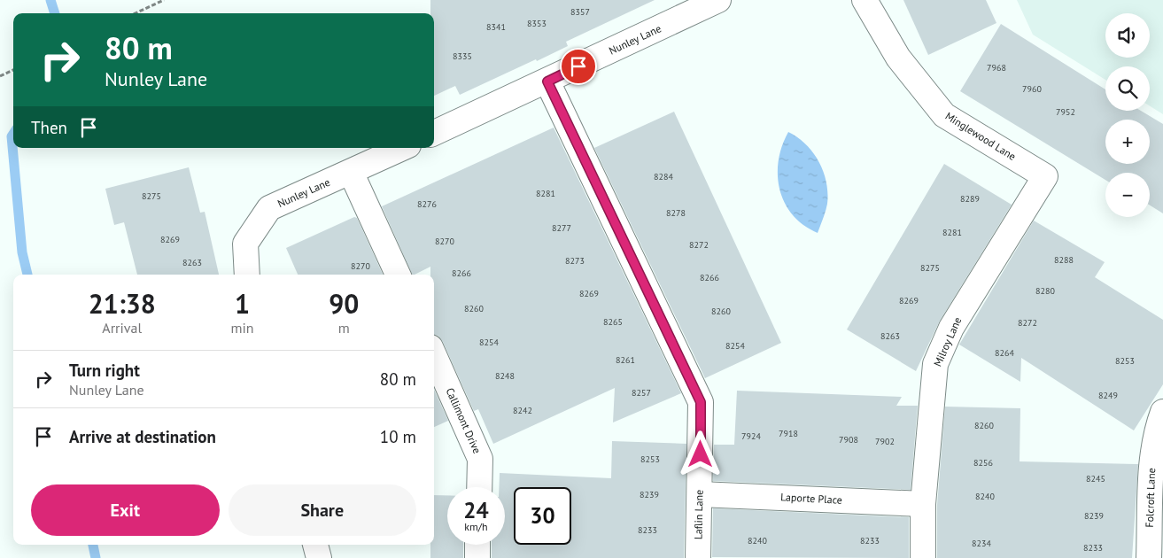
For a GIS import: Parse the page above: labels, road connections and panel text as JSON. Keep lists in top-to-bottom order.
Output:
{
  "streets": {
    "street": [
      "Nunley Lane",
      "Minglewood Lane",
      "Milroy Lane",
      "Callimont Drive",
      "Folcroft Lane",
      "Laporte Place",
      "Laflin Lane"
    ]
  },
  "crossings": [
    ["Nunley Lane", "Laflin Lane"],
    ["Minglewood Lane", "Milroy Lane"],
    ["Milroy Lane", "Laporte Place"],
    ["Laporte Place", "Laflin Lane"]
  ],
  "house_numbers": [
    "8357",
    "8353",
    "8341",
    "8335",
    "7968",
    "7960",
    "7952",
    "8284",
    "8281",
    "8275",
    "8289",
    "8276",
    "8278",
    "8277",
    "8281",
    "8269",
    "8270",
    "8272",
    "8288",
    "8273",
    "8263",
    "8270",
    "8275",
    "8266",
    "8266",
    "8280",
    "8269",
    "8269",
    "8260",
    "8260",
    "8265",
    "8272",
    "8263",
    "8254",
    "8254",
    "8264",
    "8261",
    "8253",
    "8248",
    "8257",
    "8249",
    "8242",
    "8260",
    "7918",
    "7924",
    "7908",
    "7902",
    "8253",
    "8256",
    "8245",
    "8239",
    "8240",
    "8239",
    "8233",
    "8240",
    "8233",
    "8234",
    "8233"
  ],
  "page": {
    "map_buttons": ["+", "−"],
    "turn": ["80 m", "Nunley Lane"],
    "then": "Then",
    "eta": [
      "21:38",
      "Arrival",
      "1",
      "min",
      "90",
      "m"
    ],
    "list": [
      {
        "name": "Turn right",
        "note": "Nunley Lane",
        "value": "80 m"
      },
      {
        "name": "Arrive at destination",
        "value": "10 m"
      }
    ],
    "buttons": ["Exit", "Share"],
    "speed": "24 km/h",
    "limit": "30"
  }
}
